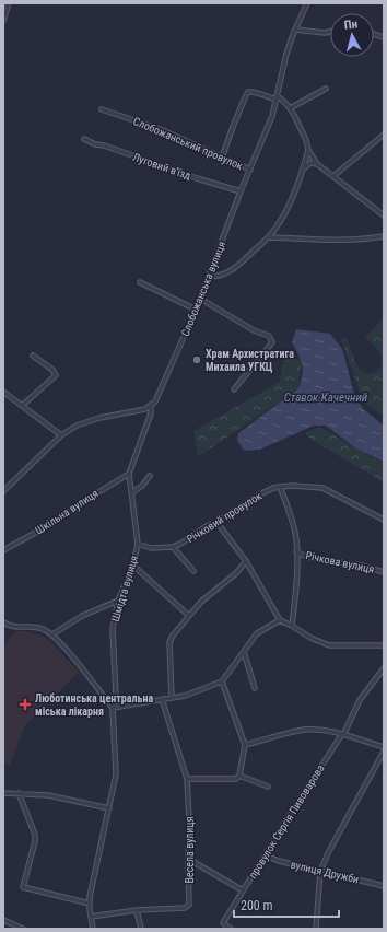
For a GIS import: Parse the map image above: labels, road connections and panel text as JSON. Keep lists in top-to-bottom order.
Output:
{
  "streets": {
    "street": [
      "Слобожанський провулок",
      "Луговий в'їзд",
      "Слобожанська вулиця",
      "Шкільна вулиця",
      "Річковий провулок",
      "Річкова вулиця",
      "Шмідта вулиця",
      "провулок Сергія Пивоварова",
      "Весела вулиця",
      "вулиця Дружби"
    ]
  },
  "crossings": [
    ["Слобожанський провулок", "Слобожанська вулиця"],
    ["Луговий в'їзд", "Слобожанська вулиця"],
    ["Слобожанська вулиця", "Шмідта вулиця"],
    ["Шкільна вулиця", "Шмідта вулиця"],
    ["Річковий провулок", "Річкова вулиця"],
    ["Річковий провулок", "Шмідта вулиця"],
    ["Шмідта вулиця", "Весела вулиця"],
    ["провулок Сергія Пивоварова", "вулиця Дружби"]
  ],
  "water": ["Ставок Качечний"],
  "places": {
    "other": ["Храм Архистратига Михаила УГКЦ"],
    "health": ["Люботинська центральна міська лікарня"]
  },
  "scale_bar": "200 m",
  "north": "top"
}
